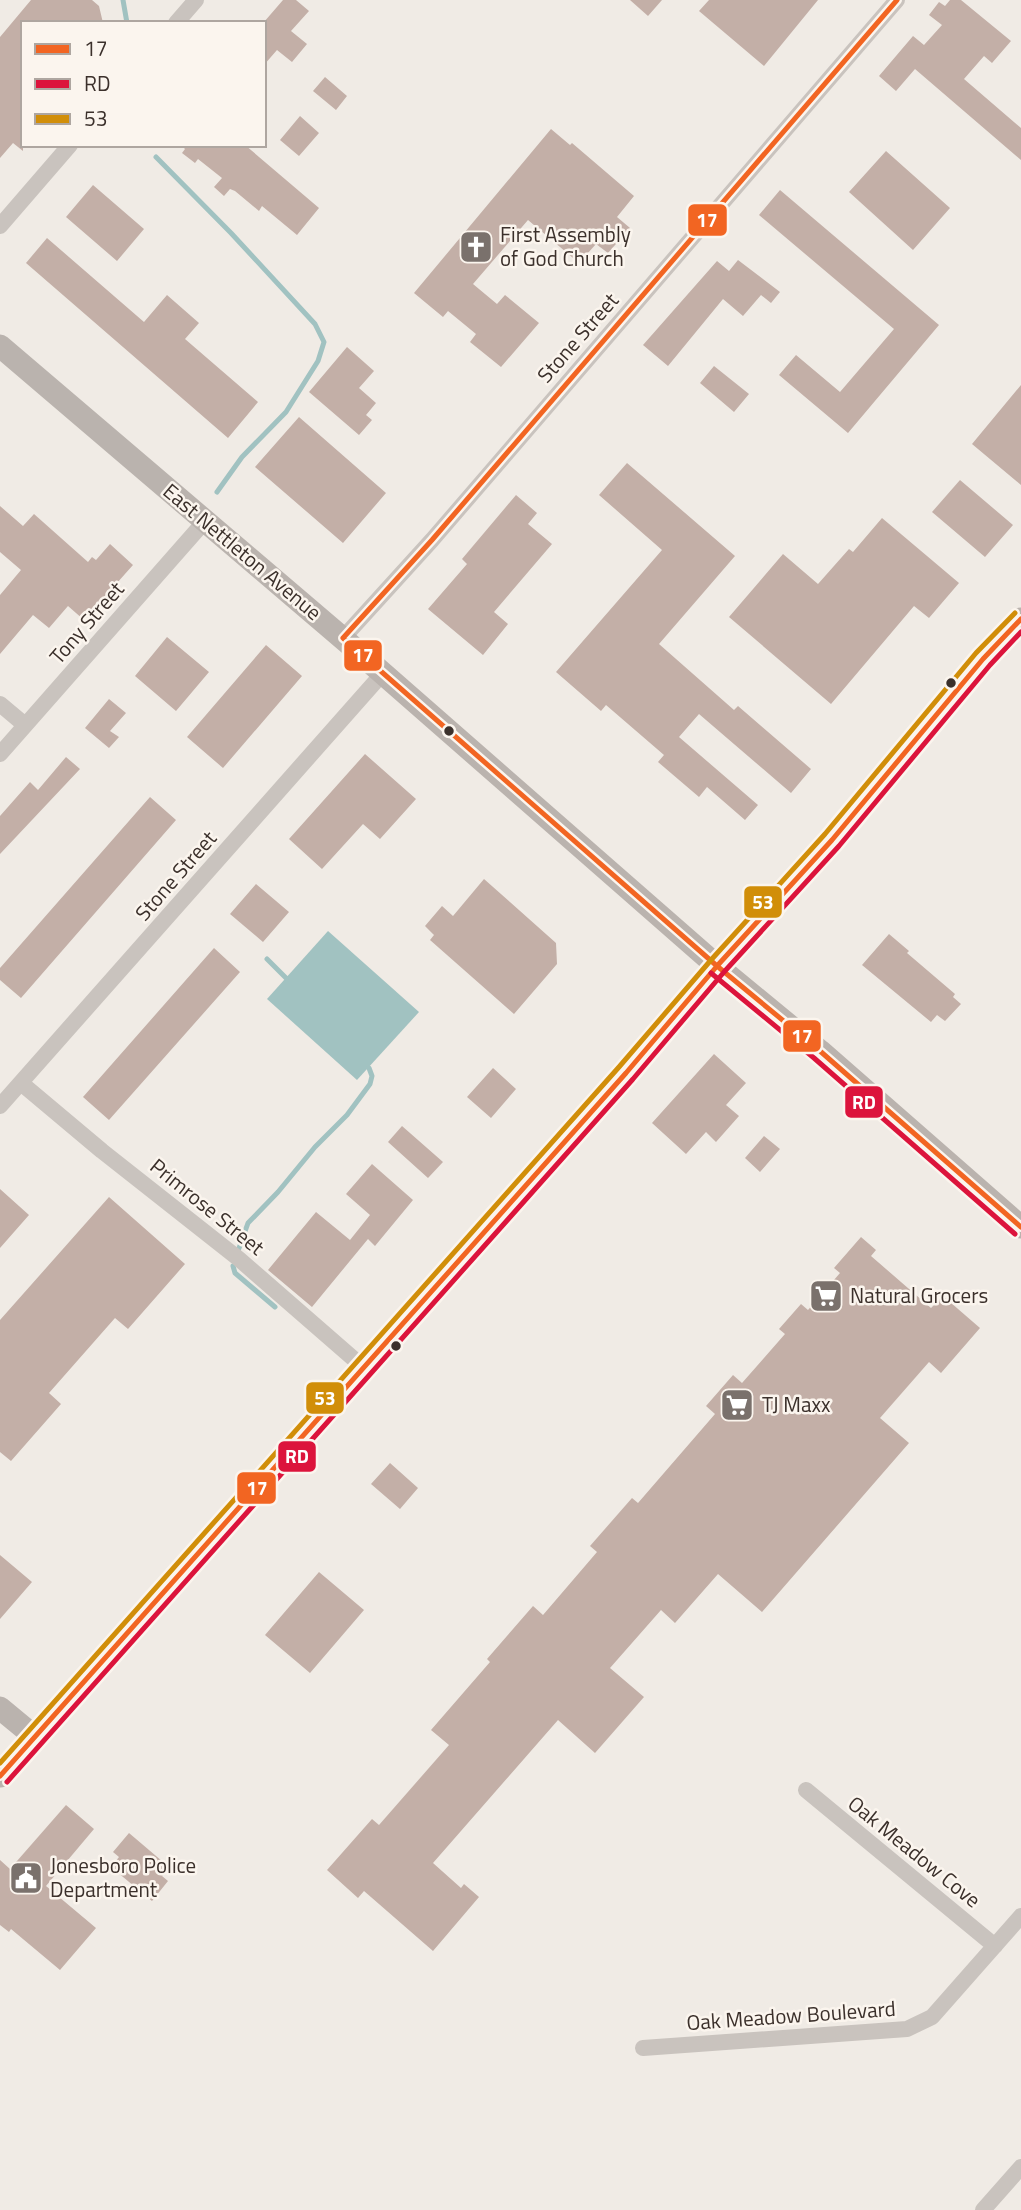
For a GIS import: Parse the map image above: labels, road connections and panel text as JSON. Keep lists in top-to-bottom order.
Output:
{
  "streets": {
    "main road": ["East Nettleton Avenue"],
    "street": [
      "Stone Street",
      "Tony Street",
      "Primrose Street",
      "Oak Meadow Cove",
      "Oak Meadow Boulevard"
    ]
  },
  "crossings": [
    ["Stone Street", "East Nettleton Avenue"],
    ["Stone Street", "Primrose Street"],
    ["East Nettleton Avenue", "Tony Street"],
    ["Oak Meadow Cove", "Oak Meadow Boulevard"]
  ],
  "places": {
    "church": ["First Assembly of God Church"],
    "supermarket": ["Natural Grocers", "TJ Maxx"],
    "public building": ["Jonesboro Police Department"]
  },
  "lines": ["transit line 17", "transit line 53", "transit line RD"],
  "legend": ["17", "RD", "53"]
}
